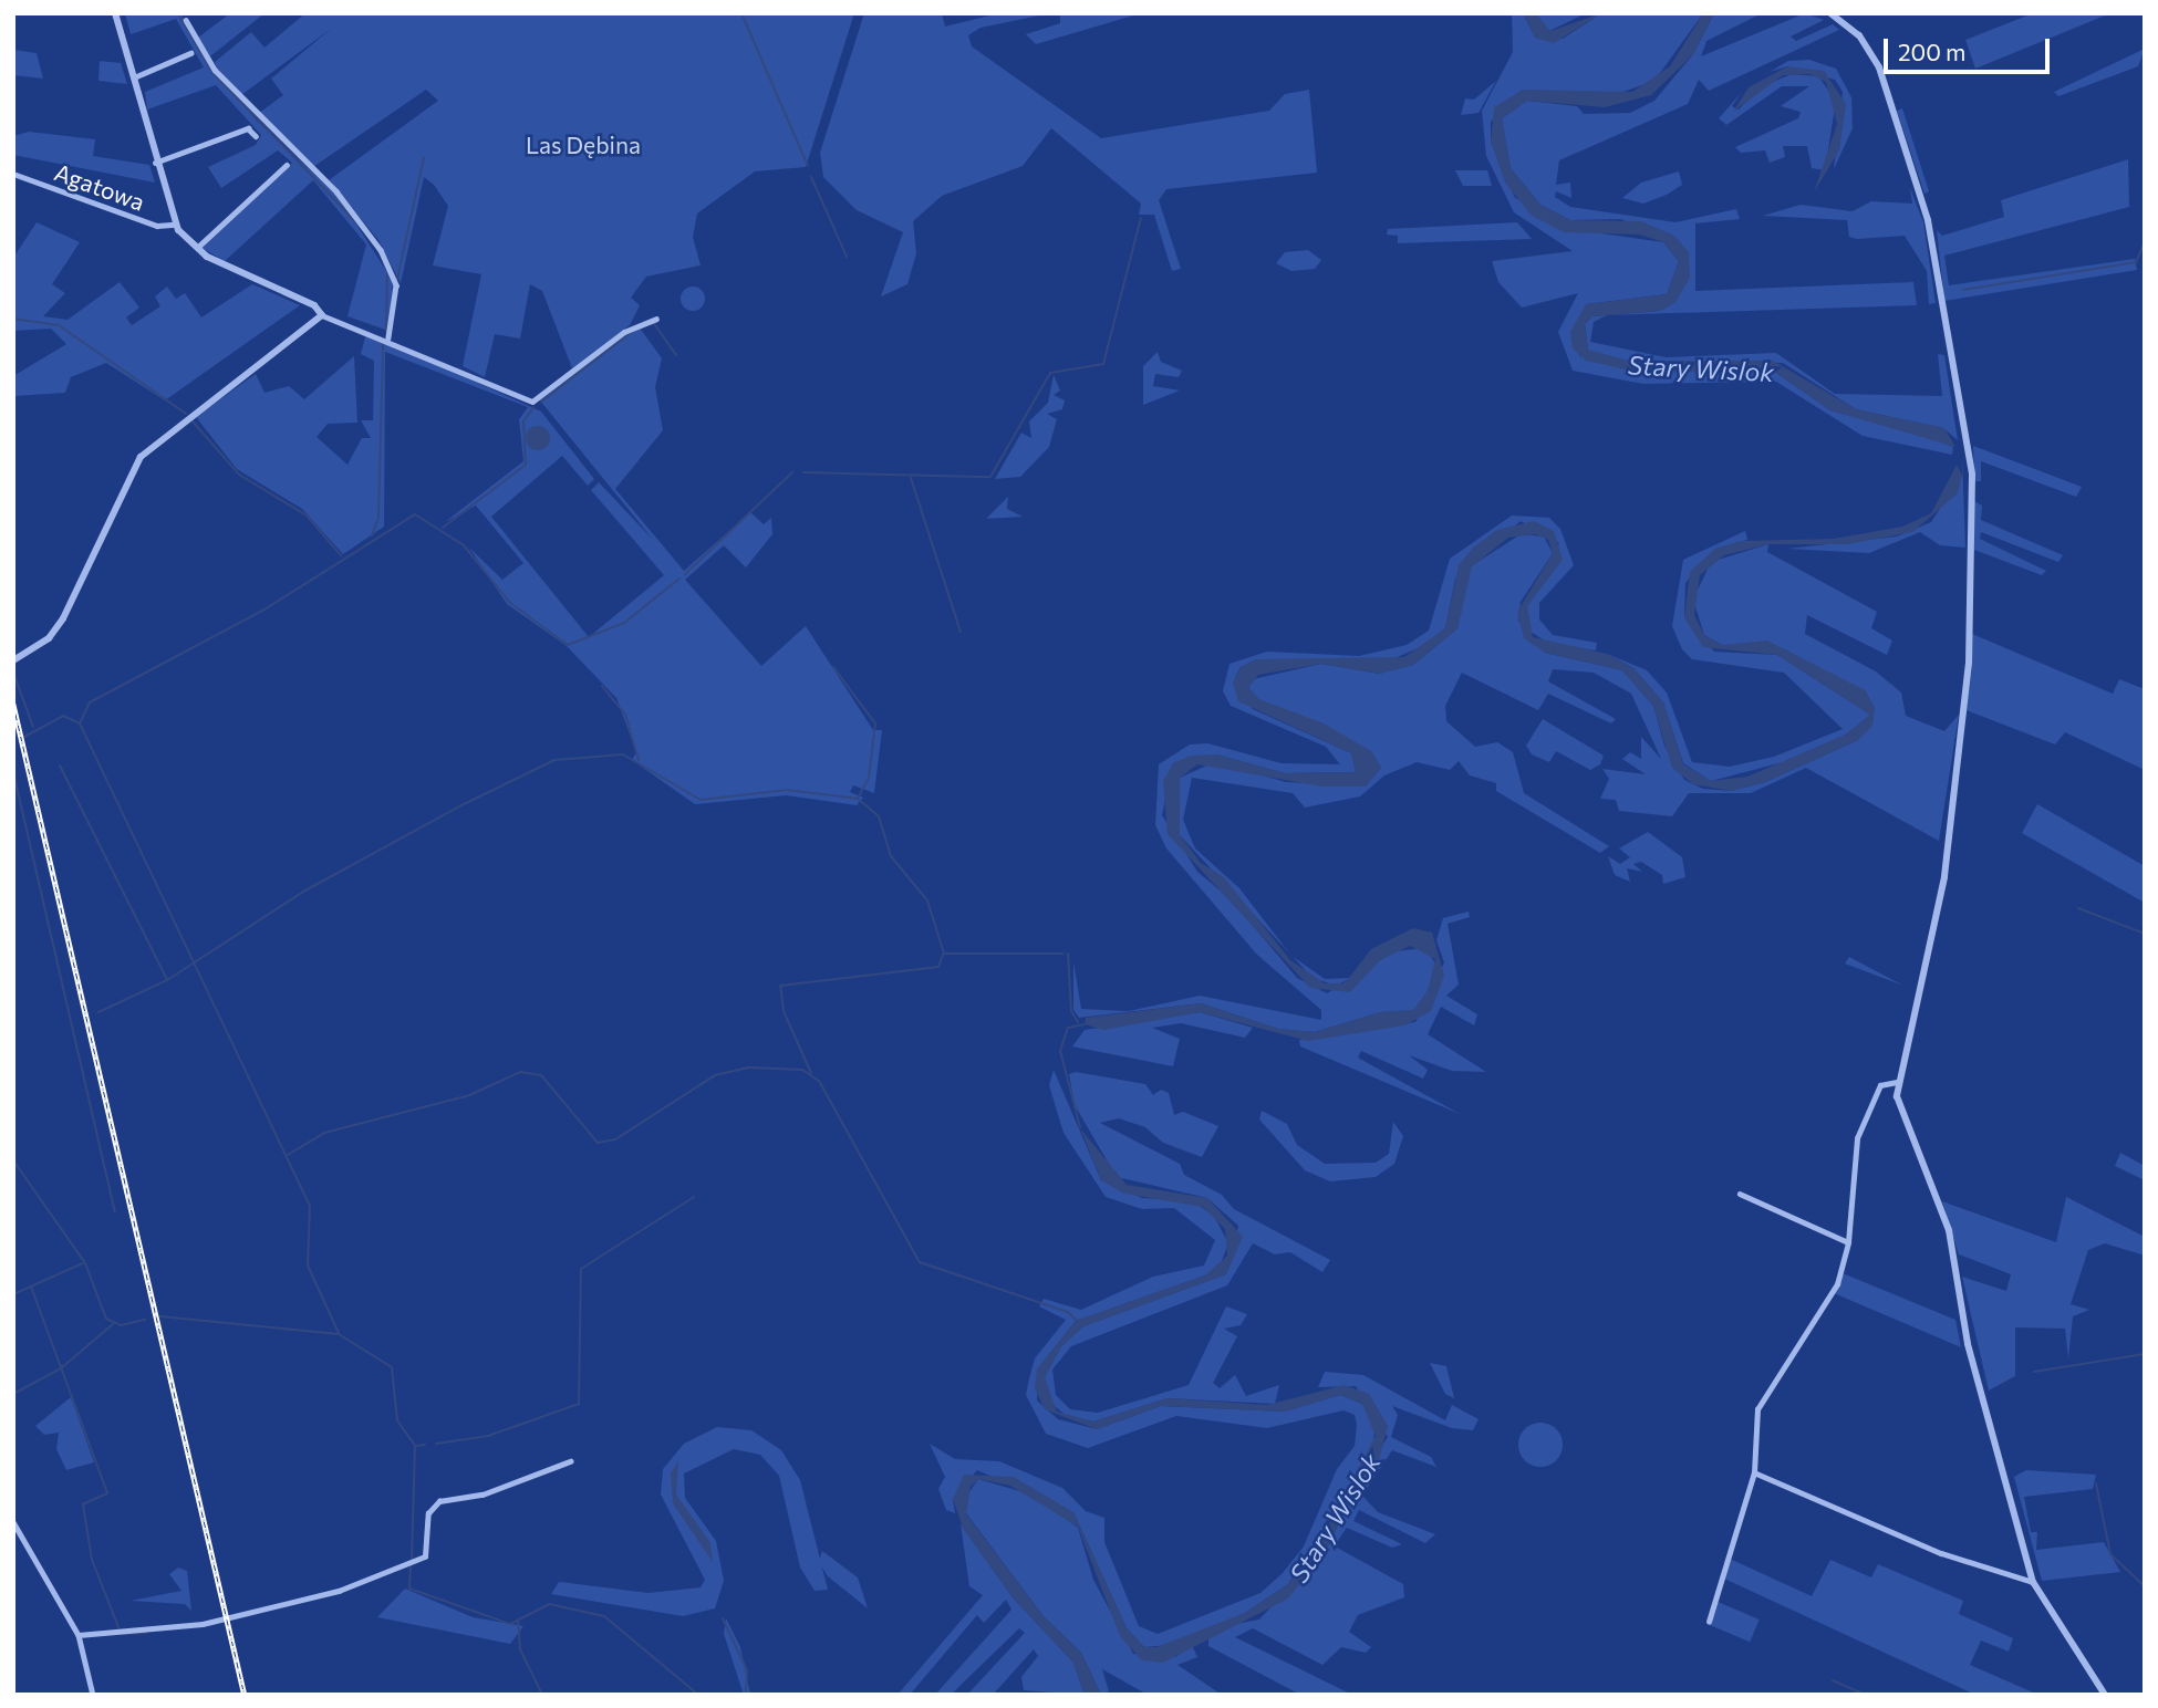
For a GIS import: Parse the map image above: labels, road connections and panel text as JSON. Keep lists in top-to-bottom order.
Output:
{
  "streets": {
    "street": ["Agatowa"]
  },
  "water": ["Stary Wislok"],
  "parks": ["Las Dębina"],
  "scale_bar": "200 m"
}
